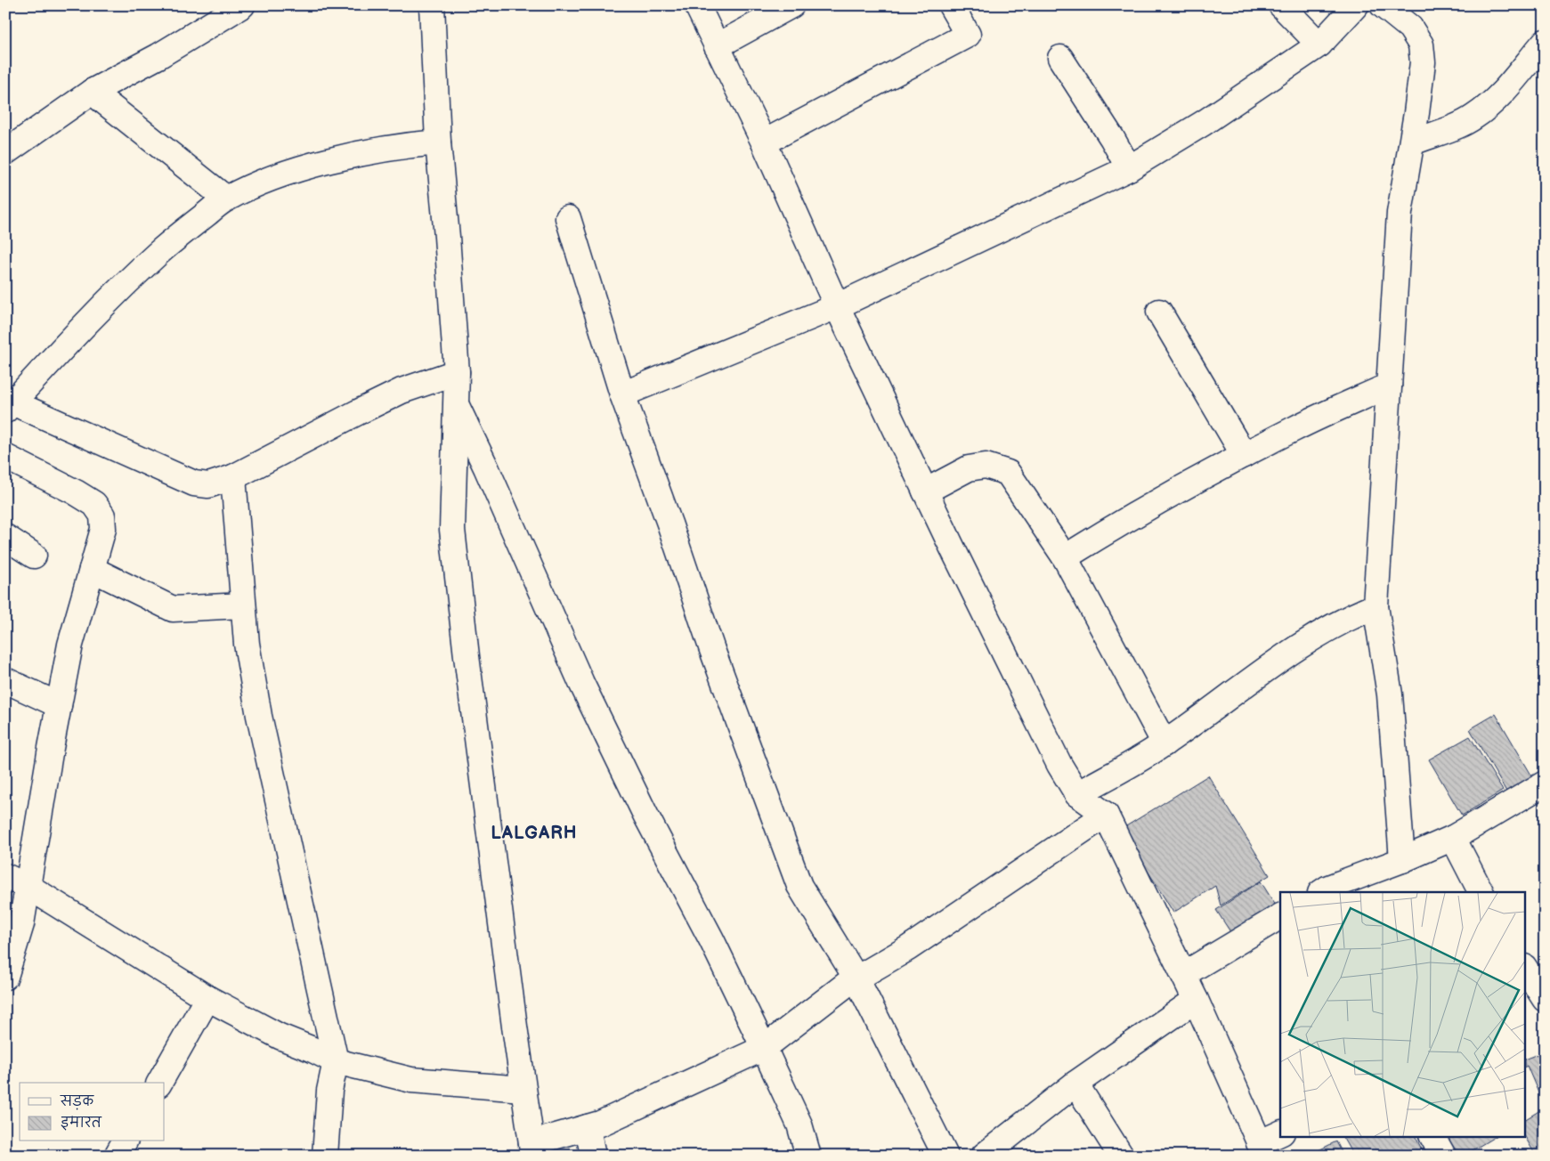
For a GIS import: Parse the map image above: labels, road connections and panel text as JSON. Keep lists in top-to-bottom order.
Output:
{
  "districts": ["LALGARH"],
  "legend": ["सड़क", "इमारत"]
}
